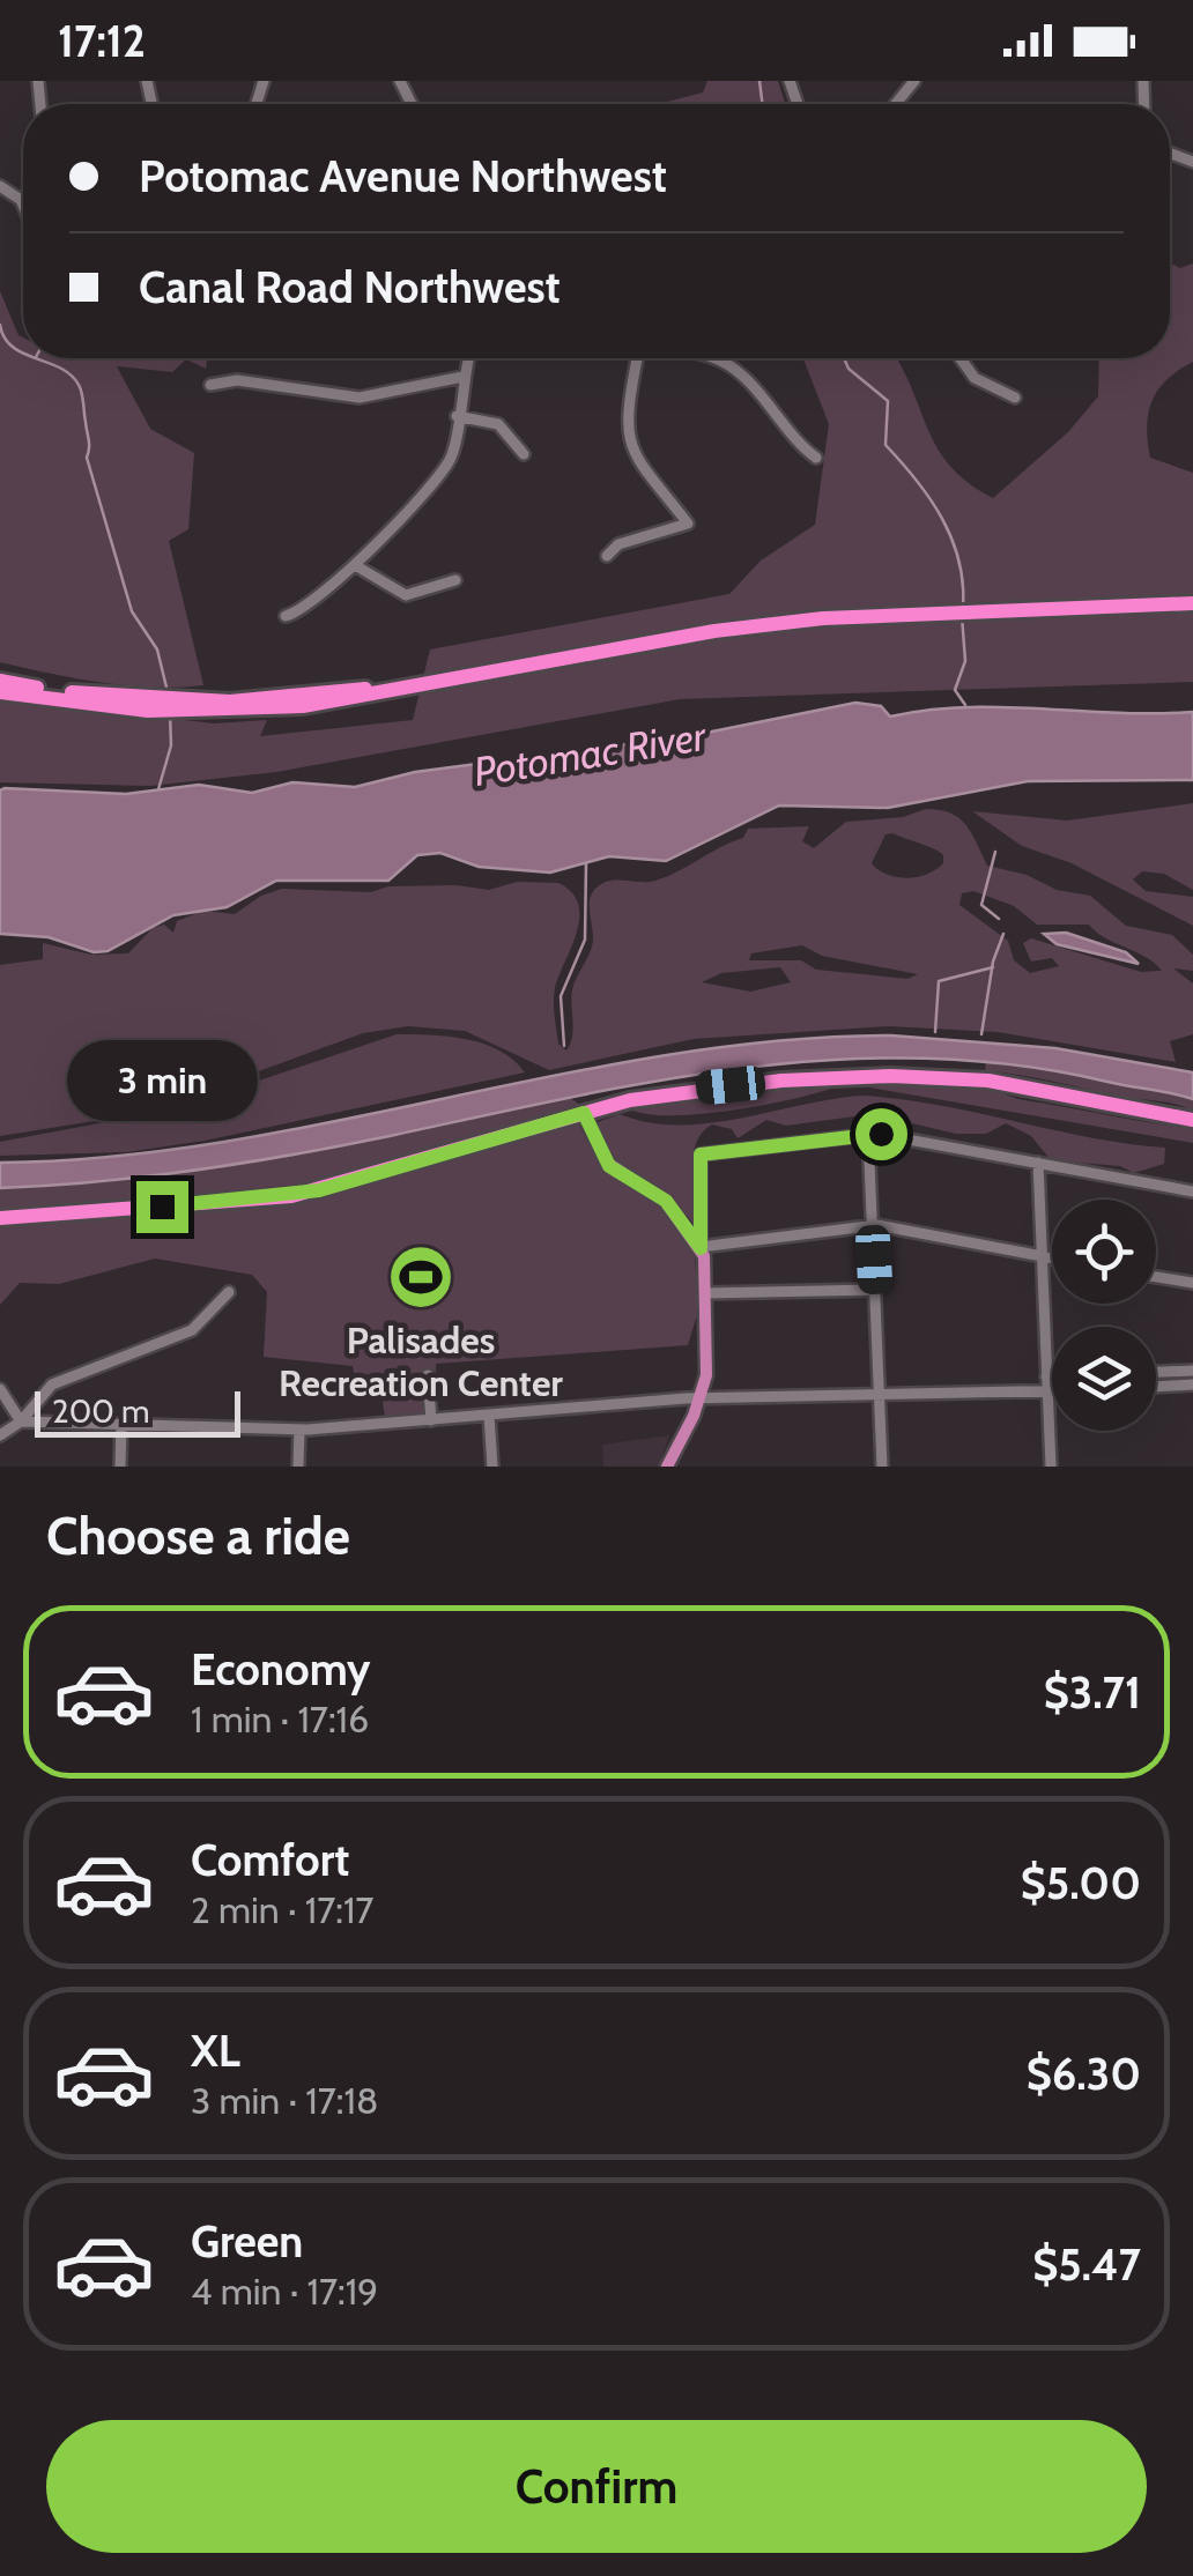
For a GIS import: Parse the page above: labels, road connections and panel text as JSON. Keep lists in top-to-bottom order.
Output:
{
  "water": ["Potomac River"],
  "places": {
    "sports": ["Palisades Recreation Center"]
  },
  "scale_bar": "200 m",
  "page": {
    "status": "17:12",
    "banner": ["Potomac Avenue Northwest", "Canal Road Northwest"],
    "bubble": "3 min",
    "scale": "200 m",
    "heading": "Choose a ride",
    "list": [
      {
        "name": "Economy",
        "note": "1 min · 17:16",
        "value": "$3.71"
      },
      {
        "name": "Comfort",
        "note": "2 min · 17:17",
        "value": "$5.00"
      },
      {
        "name": "XL",
        "note": "3 min · 17:18",
        "value": "$6.30"
      },
      {
        "name": "Green",
        "note": "4 min · 17:19",
        "value": "$5.47"
      }
    ],
    "buttons": "Confirm"
  }
}
